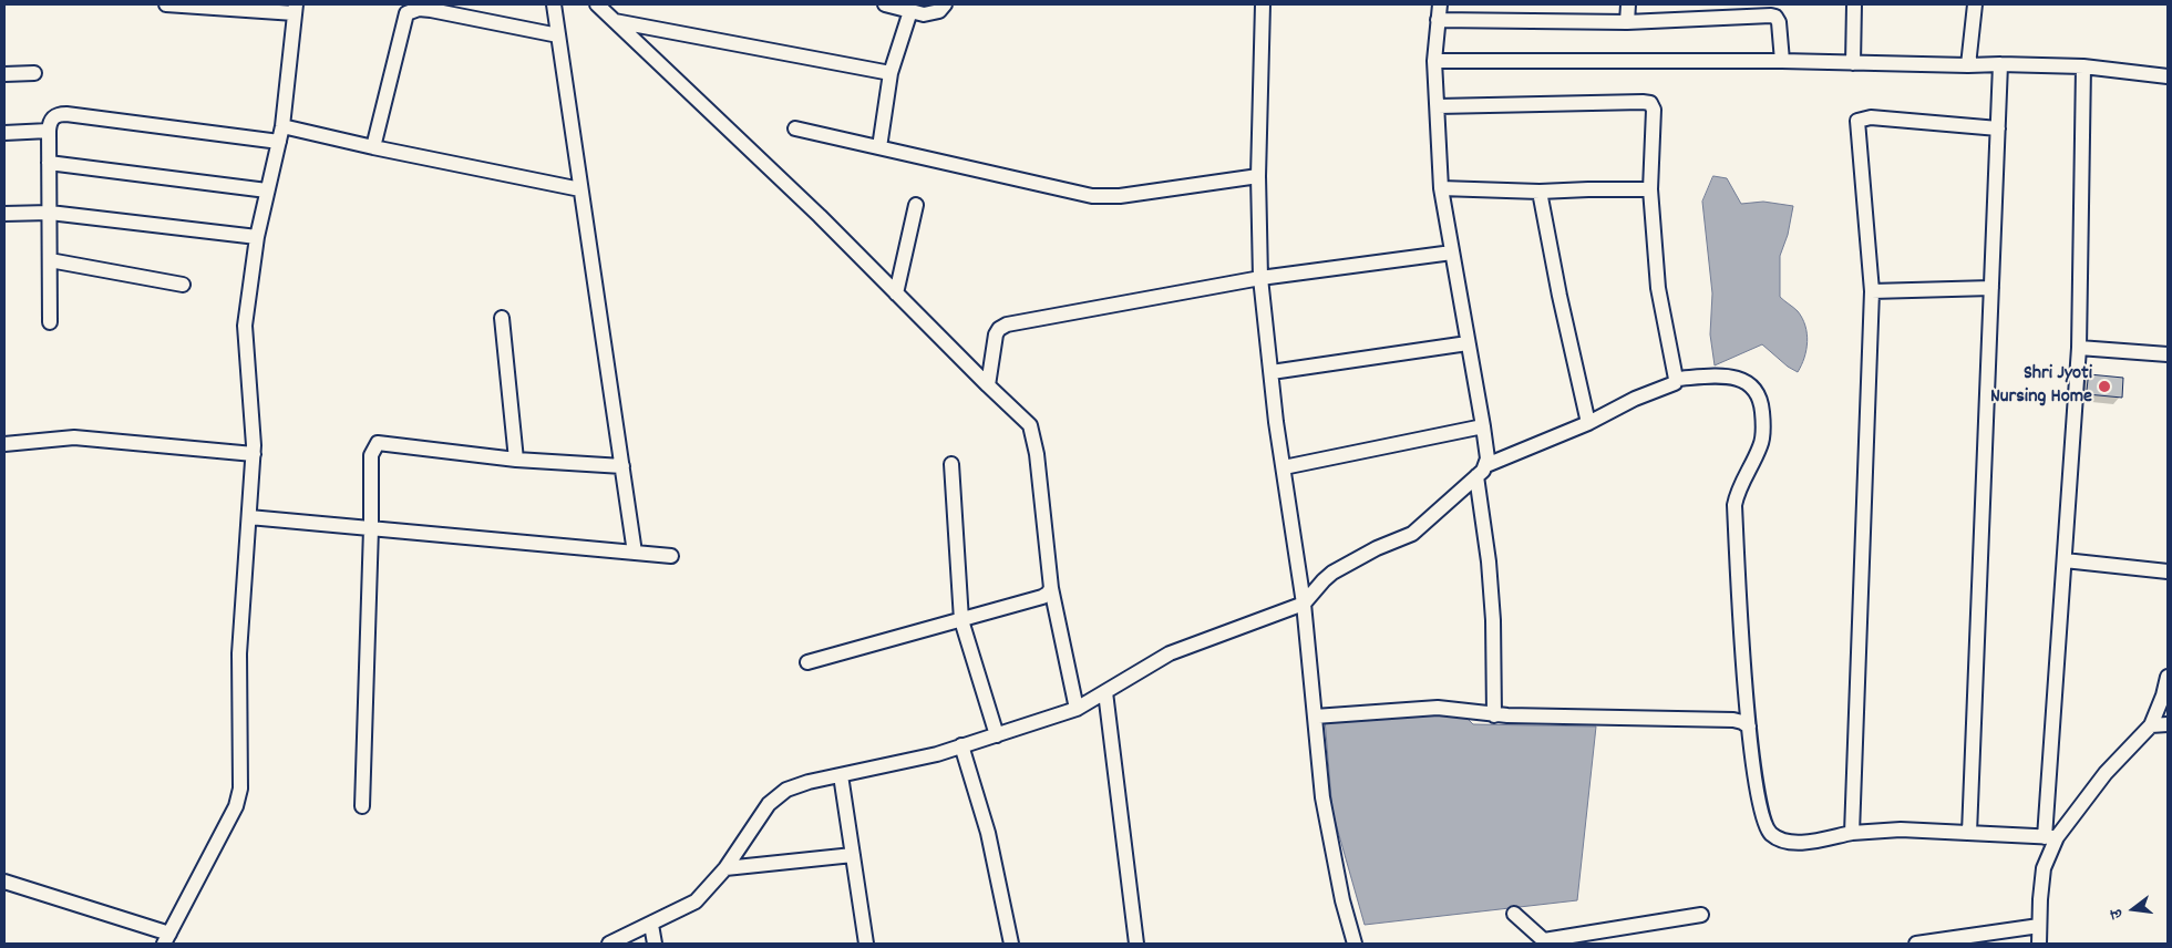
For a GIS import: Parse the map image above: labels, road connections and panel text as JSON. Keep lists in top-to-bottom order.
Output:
{
  "places": ["Shri Jyoti Nursing Home"],
  "north": "left"
}
